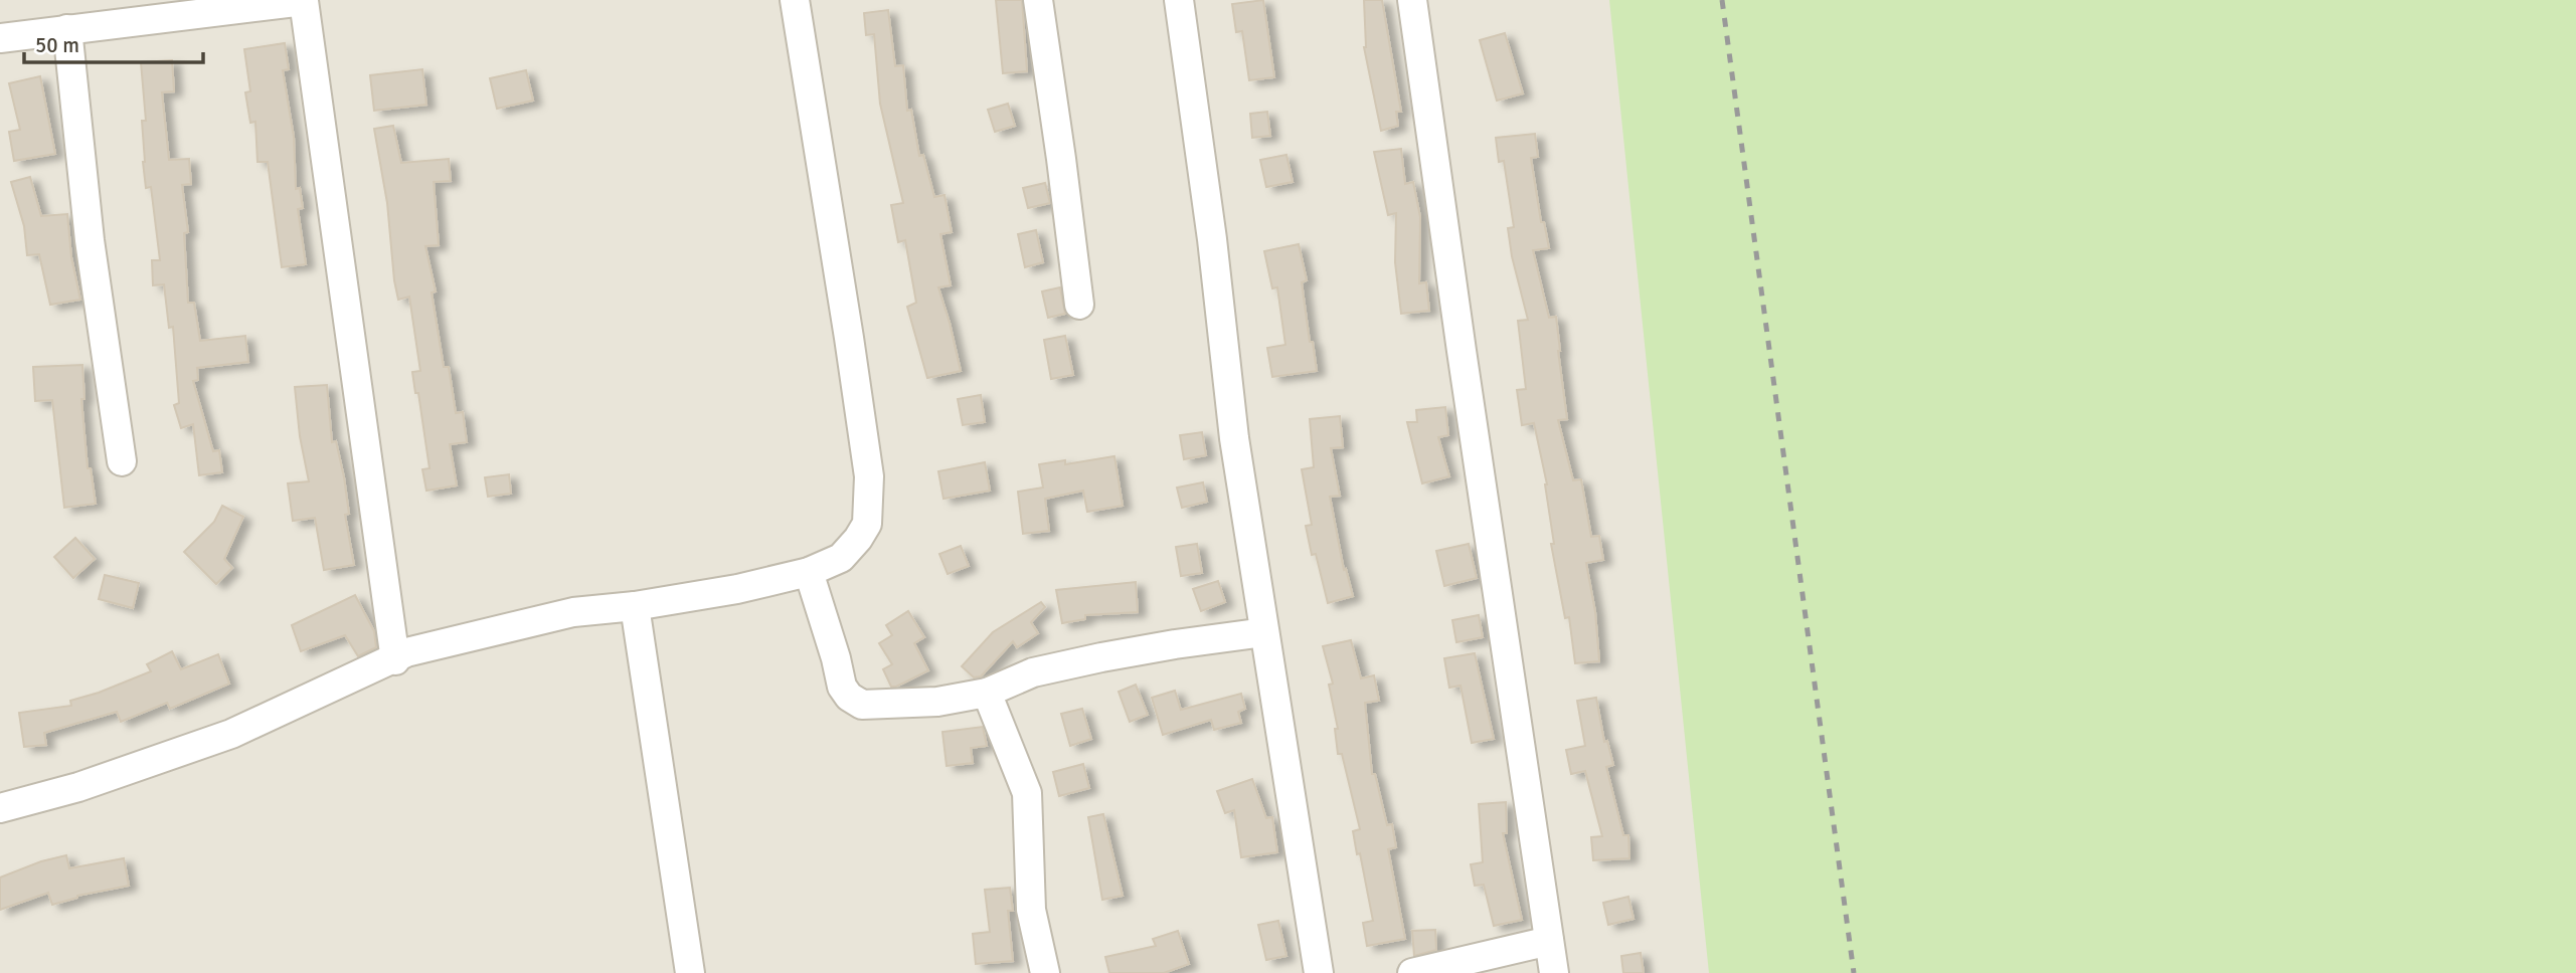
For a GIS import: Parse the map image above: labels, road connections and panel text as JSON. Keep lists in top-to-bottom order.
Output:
{
  "scale_bar": "50 m"
}
